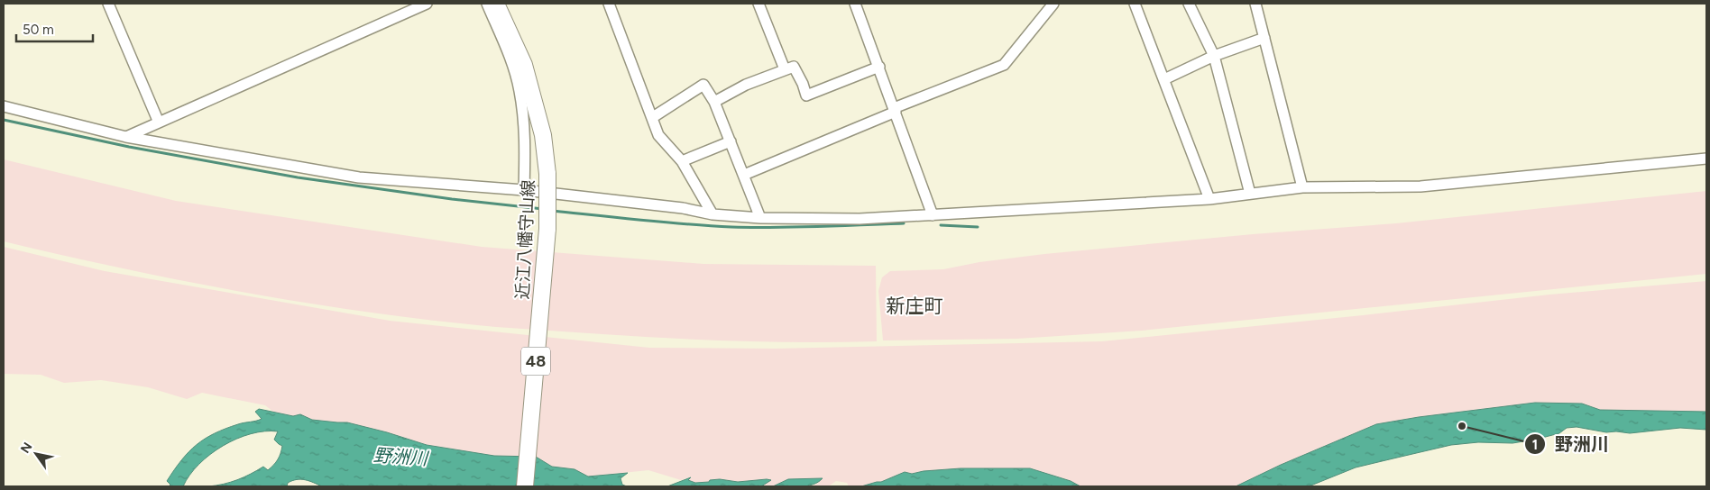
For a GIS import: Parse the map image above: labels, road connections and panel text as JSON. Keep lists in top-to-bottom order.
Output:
{
  "streets": {
    "main road": ["近江八幡守山線", "48"]
  },
  "districts": ["新庄町"],
  "water": ["野洲川"],
  "places": ["野洲川"],
  "scale_bar": "50 m",
  "north": "top left"
}
